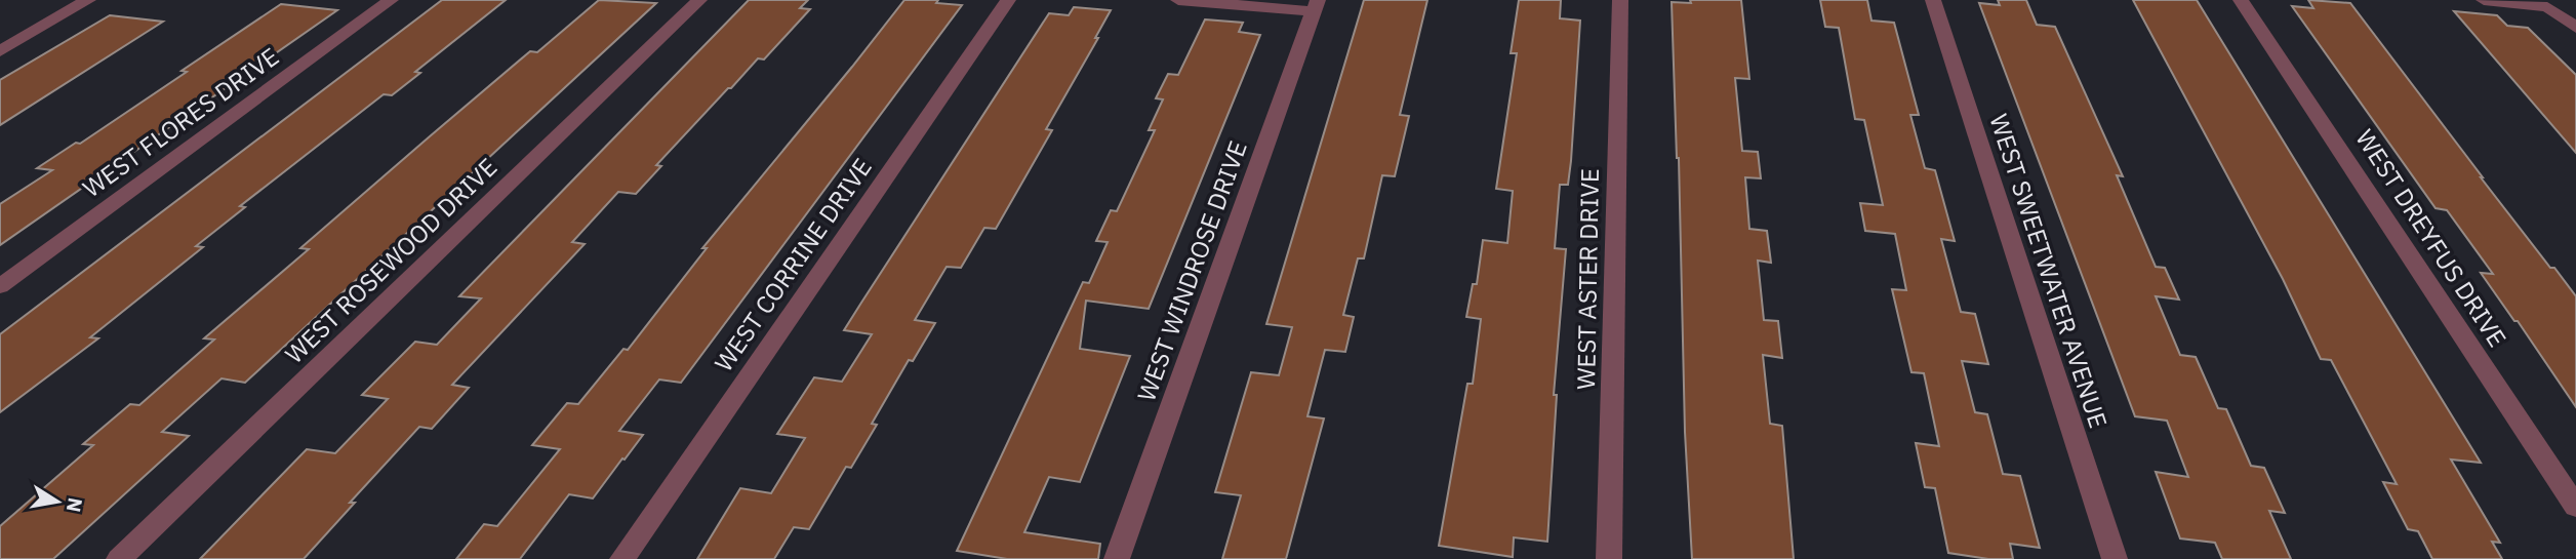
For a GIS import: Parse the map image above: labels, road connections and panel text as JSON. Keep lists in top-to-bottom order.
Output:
{
  "streets": {
    "street": [
      "WEST FLORES DRIVE",
      "WEST DREYFUS DRIVE",
      "WEST ROSEWOOD DRIVE",
      "WEST CORRINE DRIVE",
      "WEST WINDROSE DRIVE",
      "WEST SWEETWATER AVENUE",
      "WEST ASTER DRIVE"
    ]
  },
  "north": "right"
}
